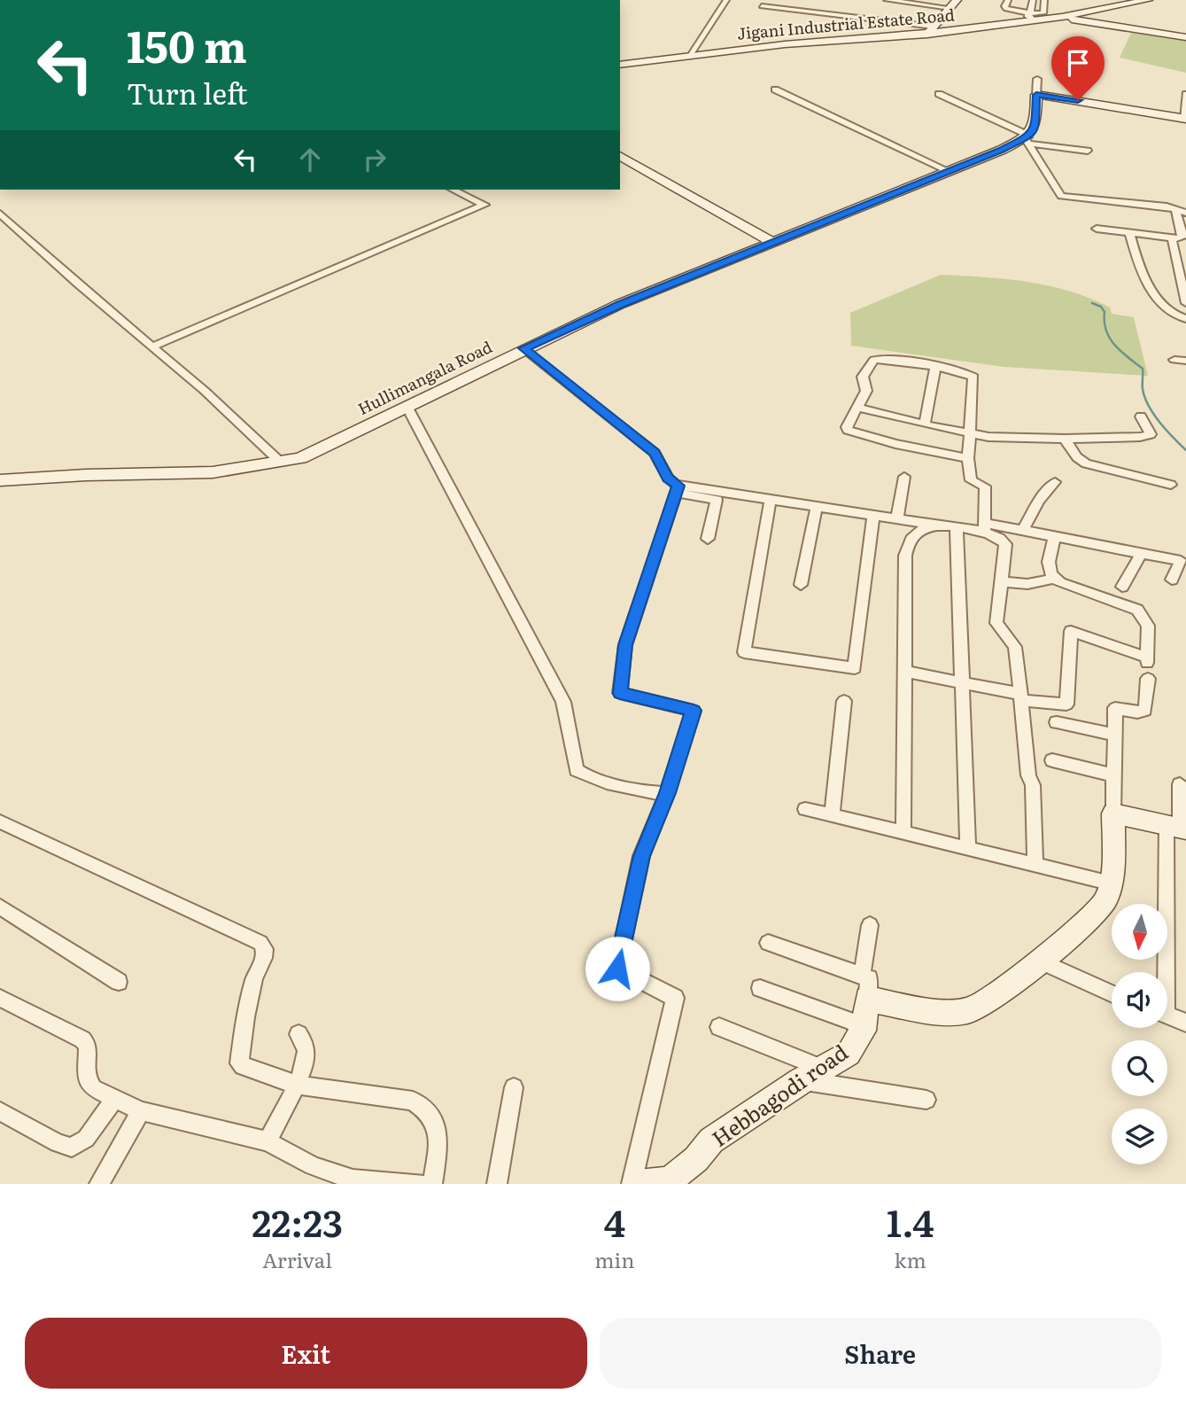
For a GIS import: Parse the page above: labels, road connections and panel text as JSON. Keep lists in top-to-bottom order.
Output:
{
  "streets": {
    "street": ["Jigani Industrial Estate Road", "Hullimangala Road", "Hebbagodi road"]
  },
  "north": "bottom",
  "page": {
    "turn": ["150 m", "Turn left"],
    "eta": [
      "22:23",
      "Arrival",
      "4",
      "min",
      "1.4",
      "km"
    ],
    "buttons": ["Exit", "Share"]
  }
}
